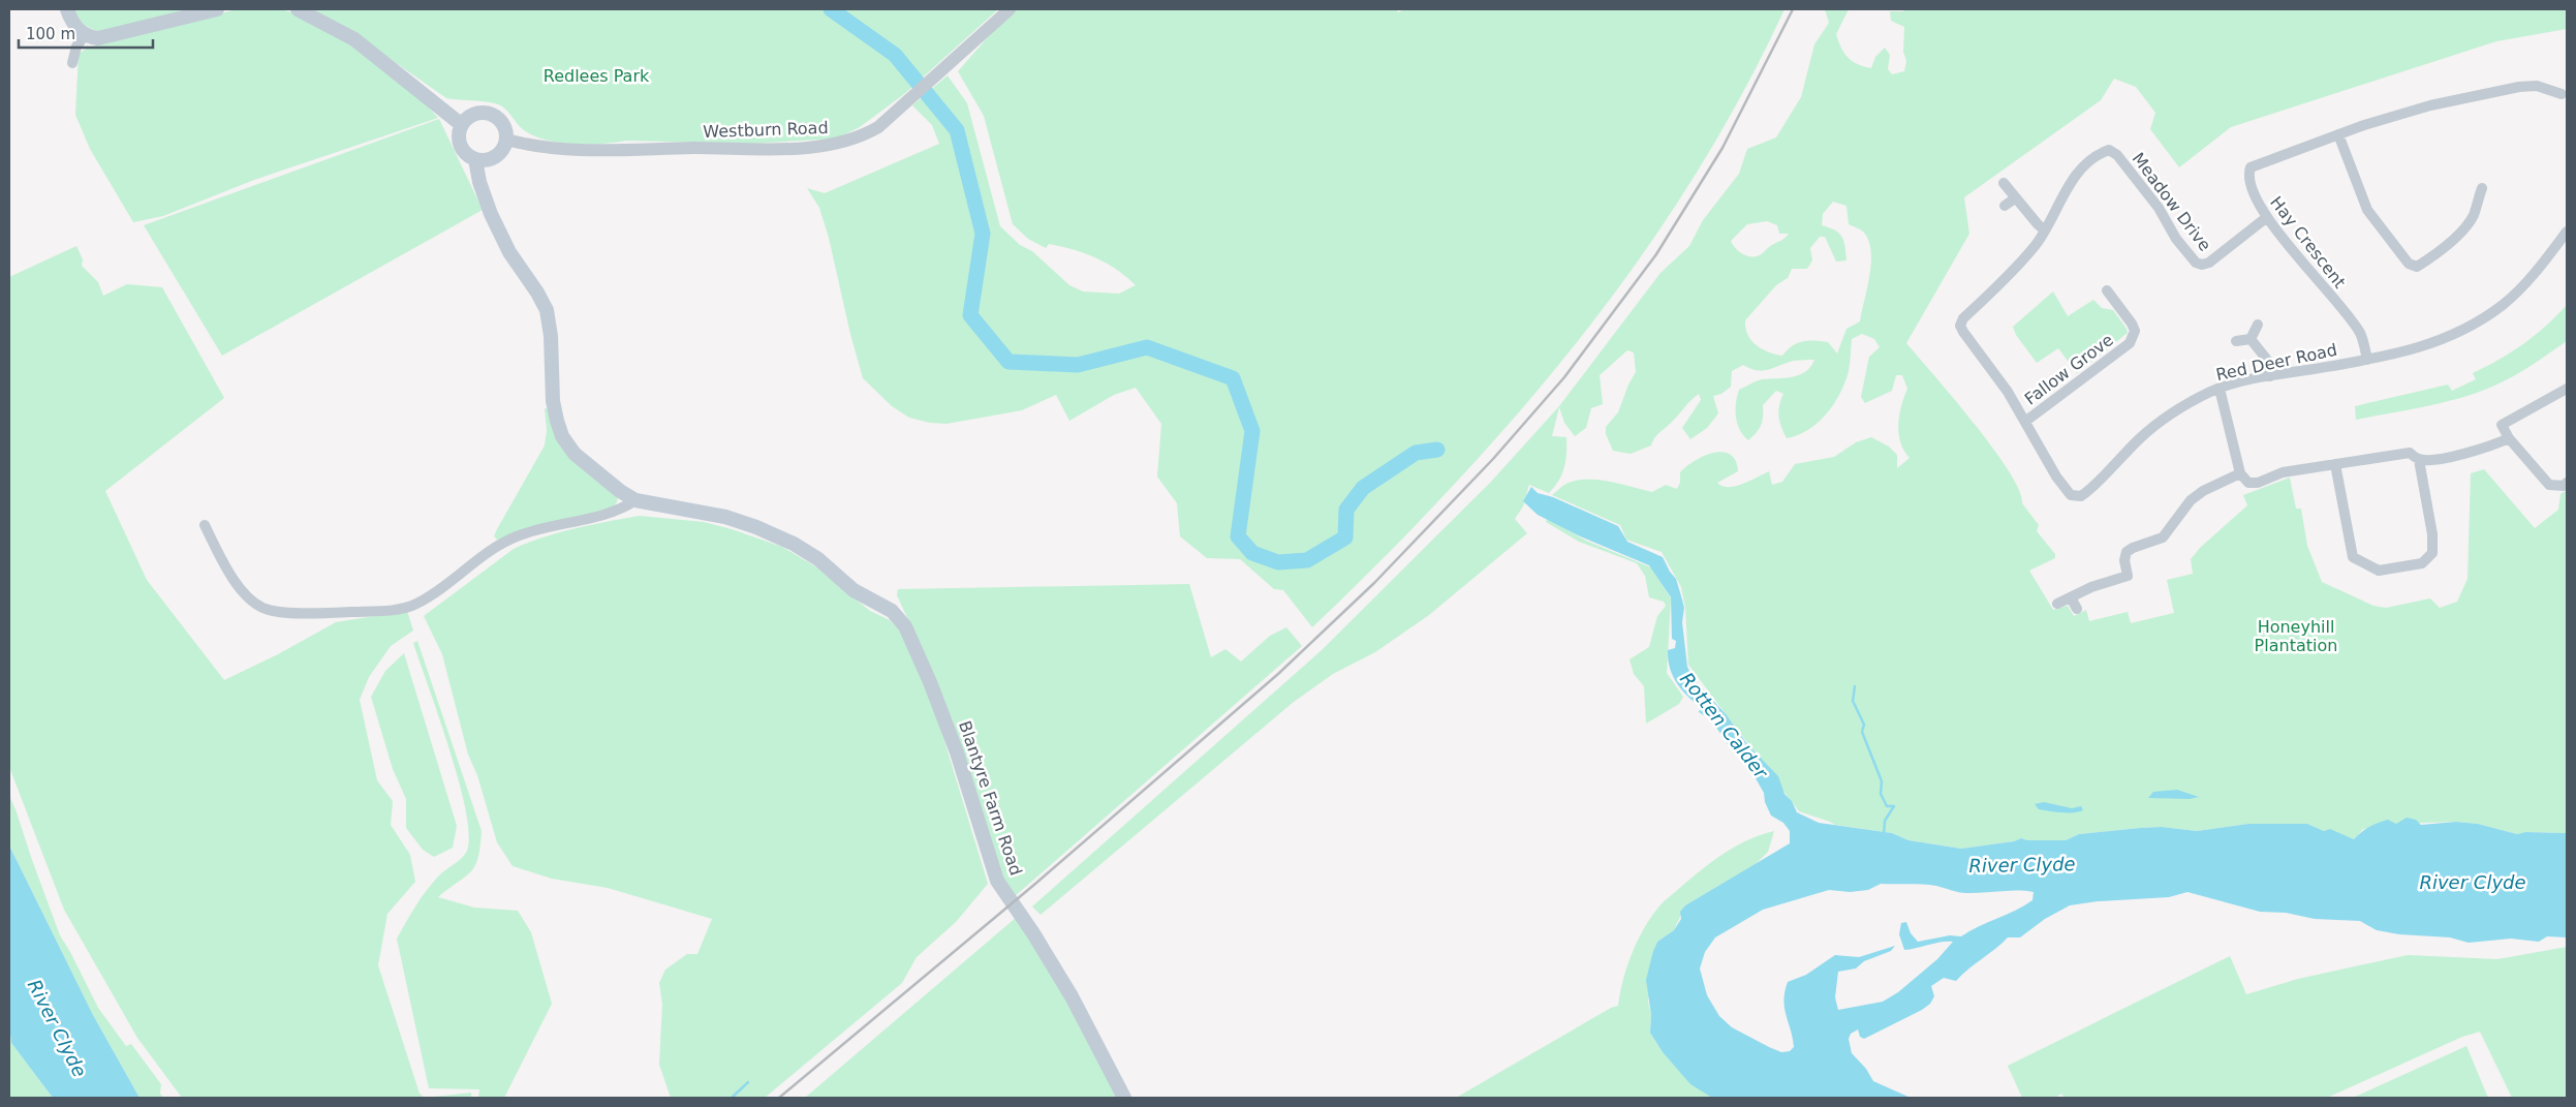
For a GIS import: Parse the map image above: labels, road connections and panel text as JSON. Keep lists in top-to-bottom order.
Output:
{
  "streets": {
    "main road": ["Blantyre Farm Road"],
    "street": [
      "Westburn Road",
      "Meadow Drive",
      "Hay Crescent",
      "Red Deer Road",
      "Fallow Grove"
    ]
  },
  "crossings": [
    ["Westburn Road", "Blantyre Farm Road"],
    ["Meadow Drive", "Hay Crescent"],
    ["Meadow Drive", "Red Deer Road"],
    ["Meadow Drive", "Fallow Grove"],
    ["Hay Crescent", "Red Deer Road"],
    ["Red Deer Road", "Fallow Grove"]
  ],
  "water": ["Rotten Calder", "River Clyde"],
  "parks": ["Redlees Park", "Honeyhill Plantation"],
  "scale_bar": "100 m"
}
